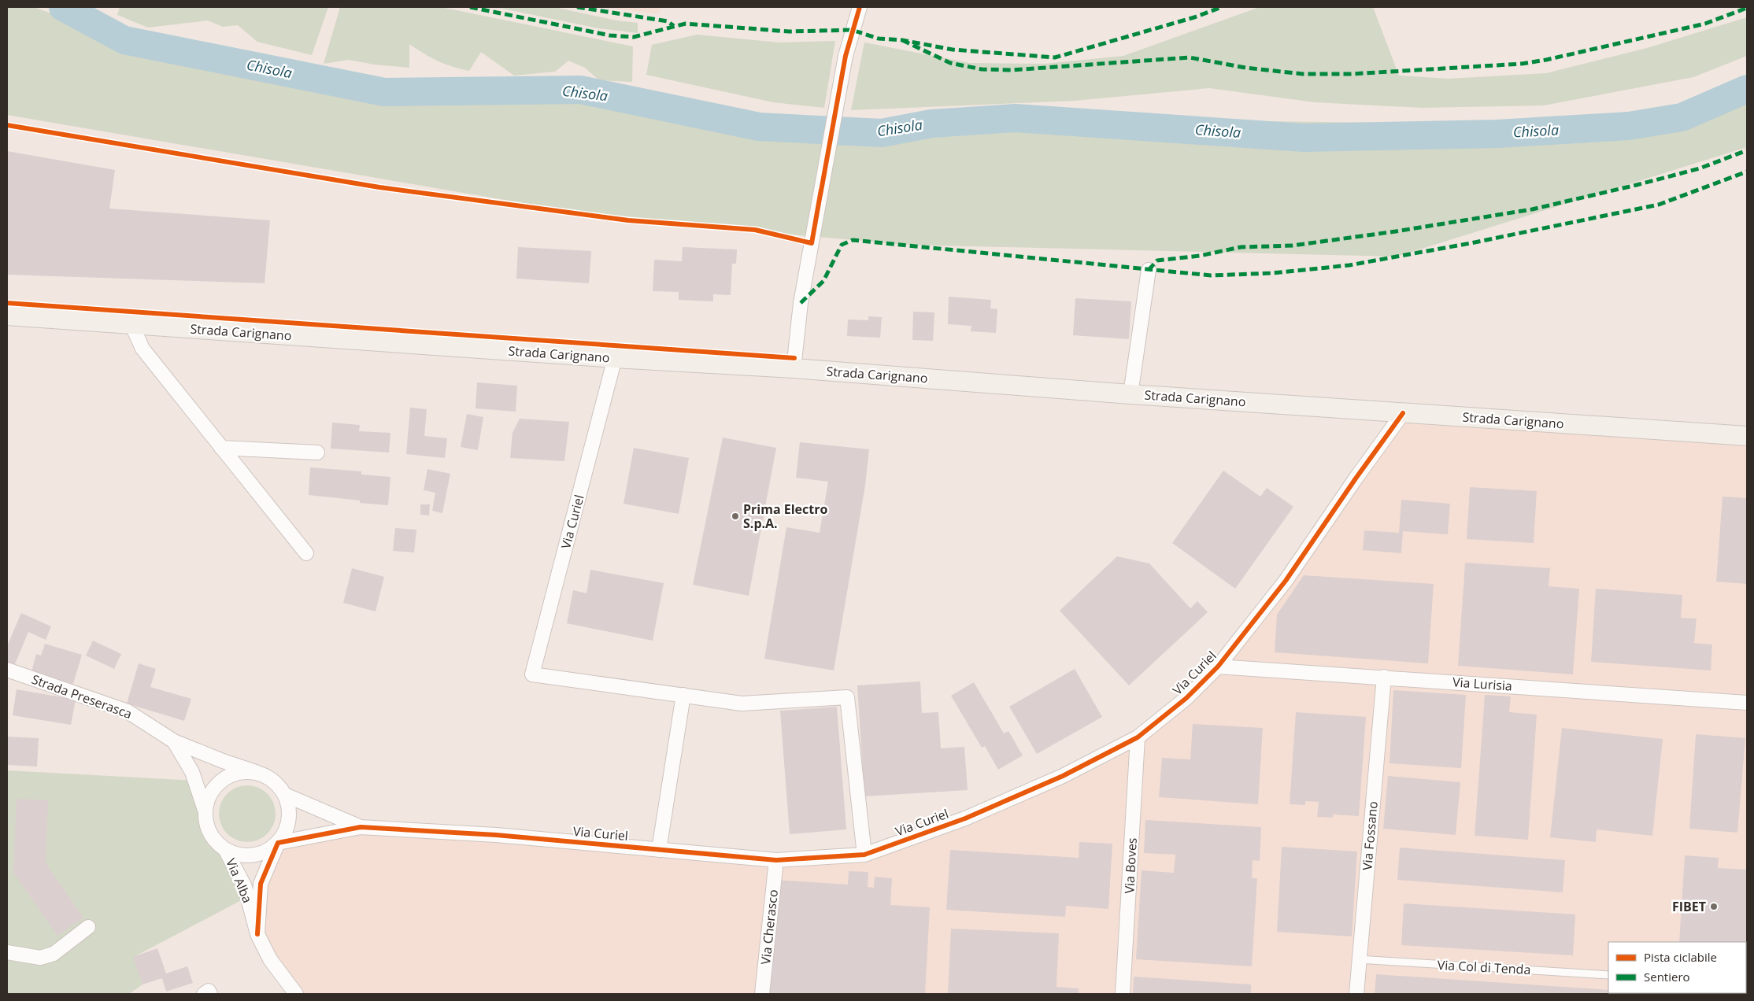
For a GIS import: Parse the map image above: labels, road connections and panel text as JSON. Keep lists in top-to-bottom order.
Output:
{
  "streets": {
    "main road": ["Strada Carignano"],
    "street": [
      "Via Curiel",
      "Via Lurisia",
      "Strada Preserasca",
      "Via Fossano",
      "Via Boves",
      "Via Alba",
      "Via Cherasco"
    ],
    "lane": ["Via Col di Tenda"]
  },
  "crossings": [
    ["Strada Carignano", "Via Curiel"],
    ["Via Curiel", "Via Lurisia"],
    ["Via Curiel", "Strada Preserasca"],
    ["Via Curiel", "Via Boves"],
    ["Via Curiel", "Via Alba"],
    ["Via Curiel", "Via Cherasco"],
    ["Via Lurisia", "Via Fossano"],
    ["Strada Preserasca", "Via Alba"],
    ["Via Fossano", "Via Col di Tenda"]
  ],
  "water": ["Chisola"],
  "places": ["Prima Electro S.p.A.", "FIBET"],
  "legend": ["Pista ciclabile", "Sentiero"]
}
